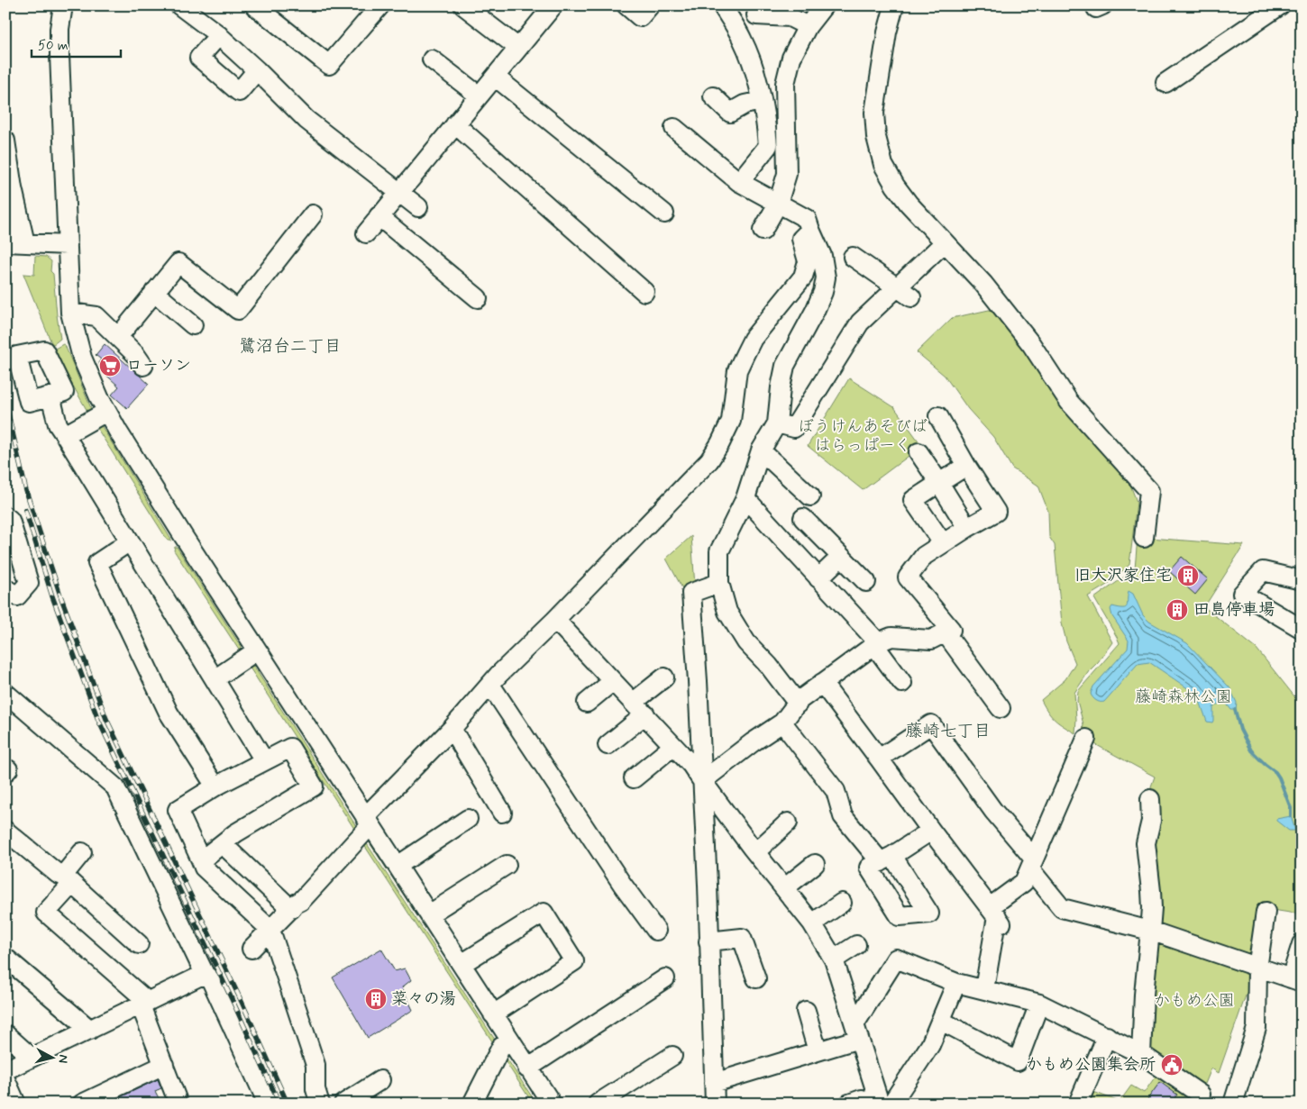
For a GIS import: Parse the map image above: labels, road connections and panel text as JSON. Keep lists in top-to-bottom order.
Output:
{
  "districts": ["鷺沼台二丁目", "藤崎七丁目"],
  "parks": ["ぼうけんあそびば はらっぱーく", "藤崎森林公園", "かもめ公園"],
  "places": {
    "supermarket": ["ローソン"],
    "building": ["旧大沢家住宅", "田島停車場", "菜々の湯"],
    "public building": ["かもめ公園集会所"]
  },
  "scale_bar": "50 m",
  "north": "right"
}
